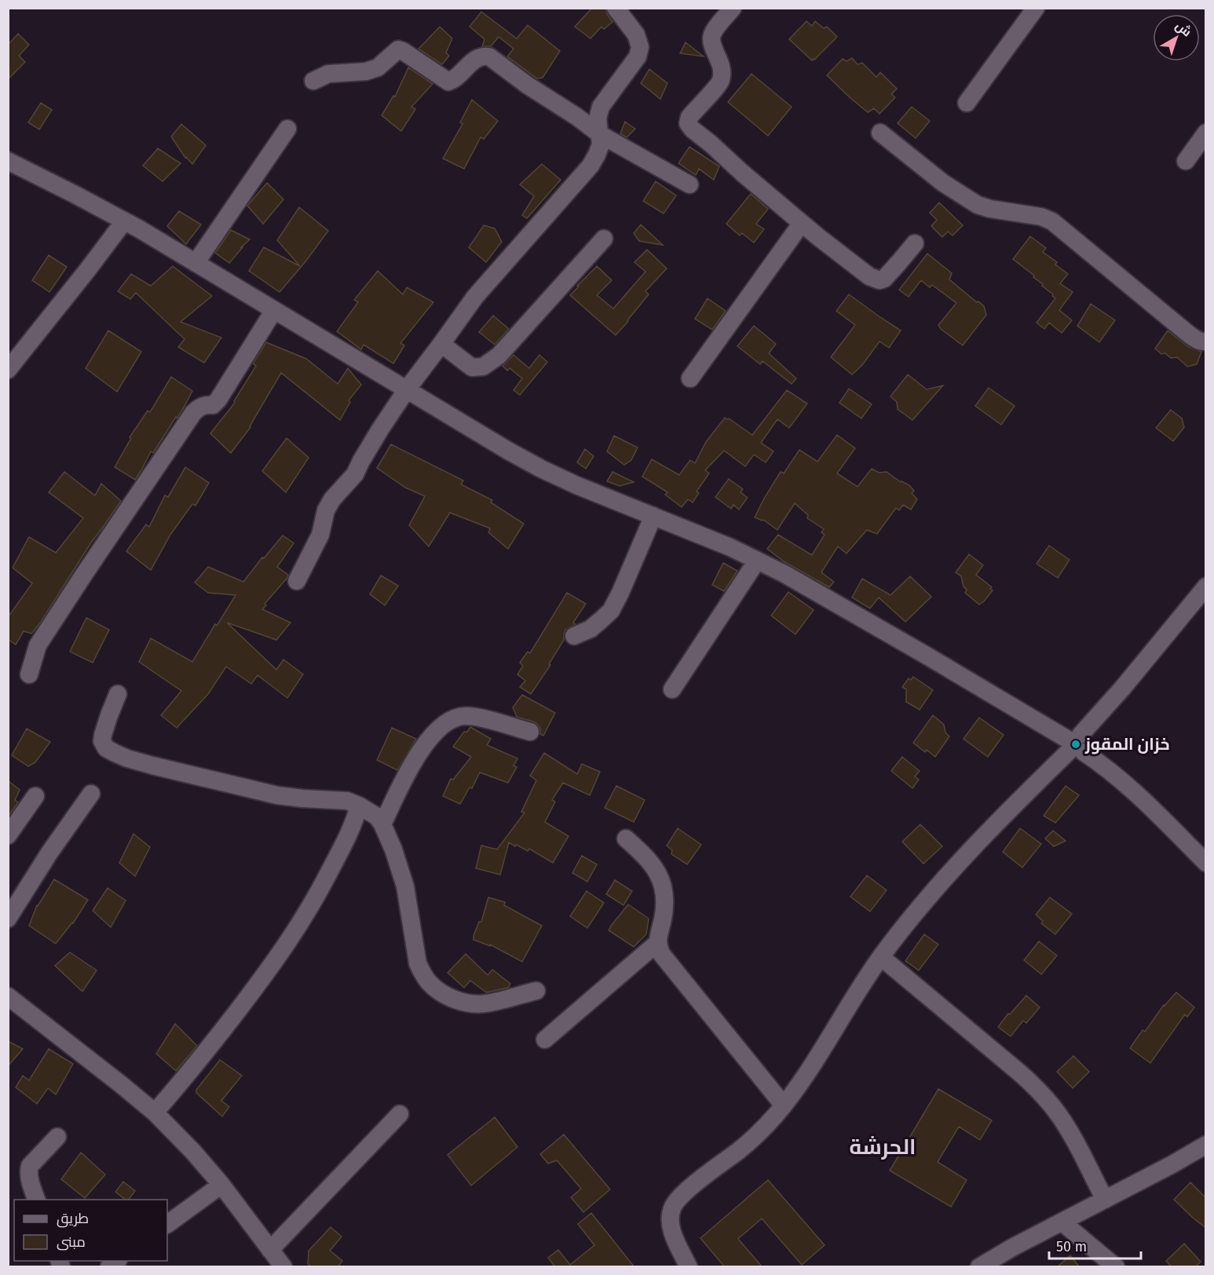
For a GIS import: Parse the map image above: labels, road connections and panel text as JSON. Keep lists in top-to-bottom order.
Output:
{
  "districts": ["الحرشة"],
  "places": ["خزان المقوز"],
  "legend": ["طريق", "مبنى"],
  "scale_bar": "50 m",
  "north": "top right"
}
